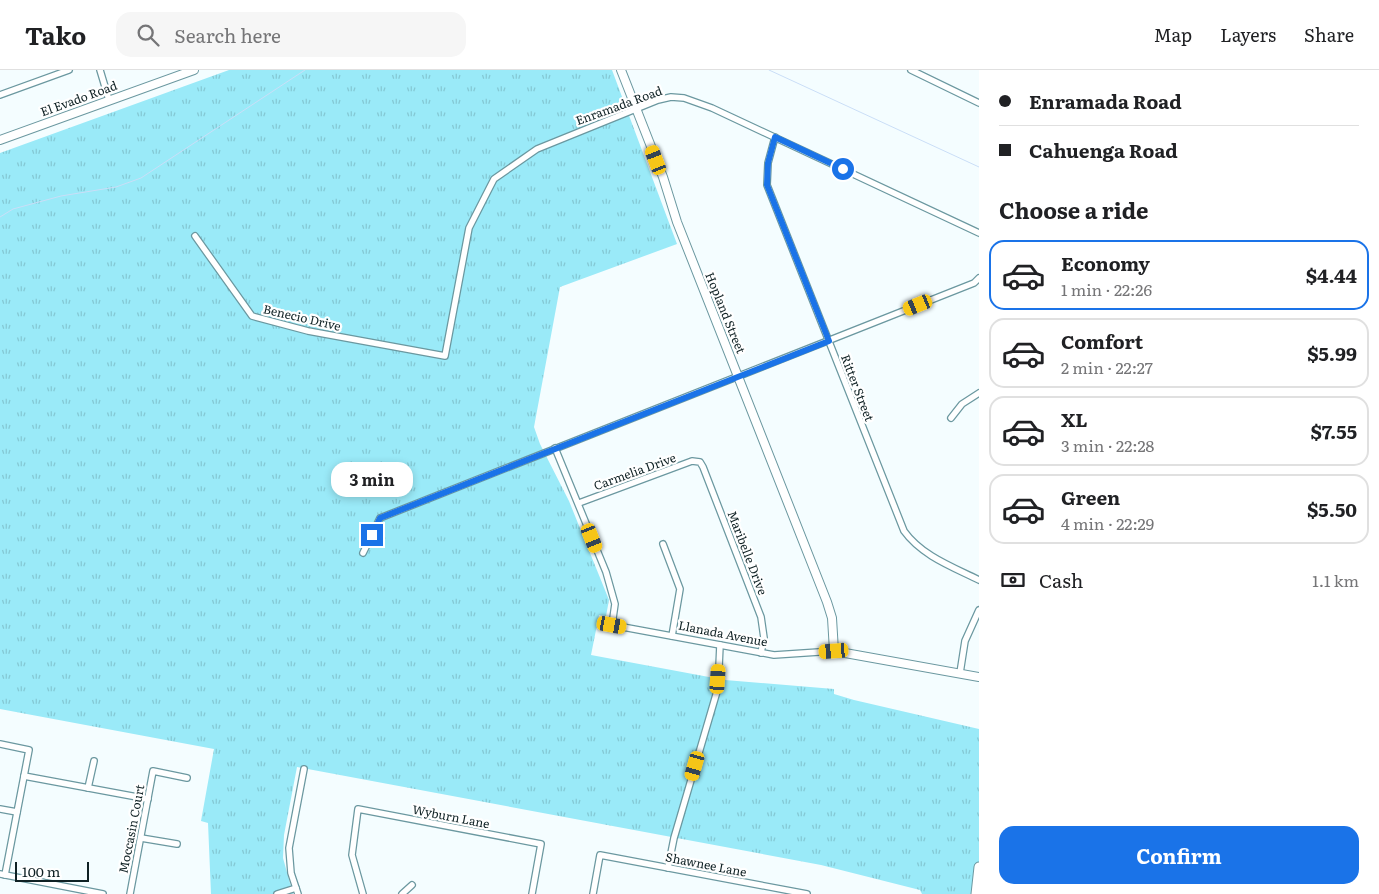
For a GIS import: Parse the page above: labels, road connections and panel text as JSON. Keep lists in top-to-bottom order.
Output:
{
  "streets": {
    "street": [
      "El Evado Road",
      "Enramada Road",
      "Hopland Street",
      "Benecio Drive",
      "Ritter Street",
      "Carmelia Drive",
      "Maribelle Drive",
      "Llanada Avenue",
      "Wyburn Lane",
      "Moccasin Court",
      "Shawnee Lane"
    ]
  },
  "crossings": [
    ["Enramada Road", "Hopland Street"],
    ["Enramada Road", "Benecio Drive"],
    ["Enramada Road", "Ritter Street"],
    ["Hopland Street", "Llanada Avenue"],
    ["Carmelia Drive", "Maribelle Drive"],
    ["Carmelia Drive", "Llanada Avenue"],
    ["Maribelle Drive", "Llanada Avenue"]
  ],
  "scale_bar": "100 m",
  "page": {
    "header": "Tako",
    "search": "Search here",
    "nav": ["Map", "Layers", "Share"],
    "banner": ["Enramada Road", "Cahuenga Road"],
    "heading": "Choose a ride",
    "list": [
      {
        "name": "Economy",
        "note": "1 min · 22:26",
        "value": "$4.44"
      },
      {
        "name": "Comfort",
        "note": "2 min · 22:27",
        "value": "$5.99"
      },
      {
        "name": "XL",
        "note": "3 min · 22:28",
        "value": "$7.55"
      },
      {
        "name": "Green",
        "note": "4 min · 22:29",
        "value": "$5.50"
      }
    ],
    "bubble": "3 min",
    "pay": ["Cash", "1.1 km"],
    "buttons": "Confirm",
    "scale": "100 m"
  }
}
